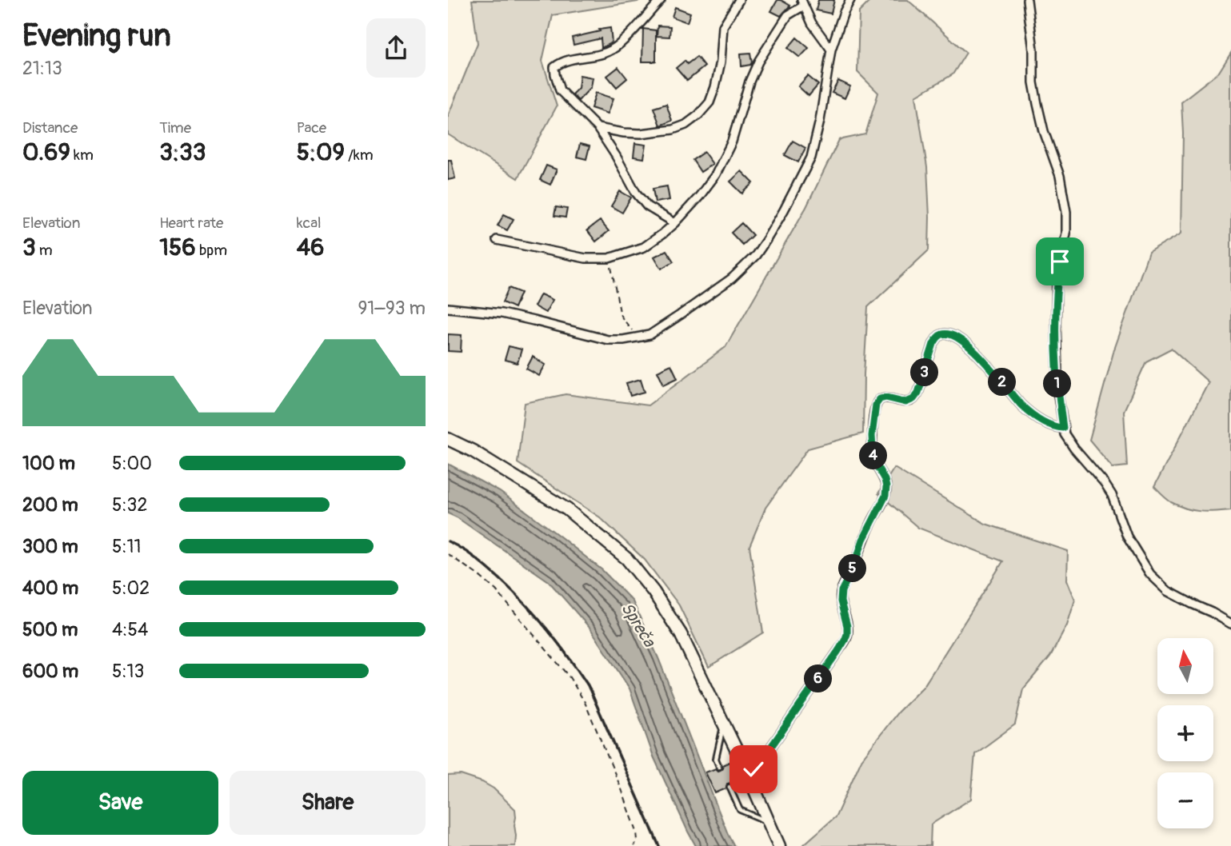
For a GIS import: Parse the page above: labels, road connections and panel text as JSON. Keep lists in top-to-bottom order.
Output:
{
  "water": ["Spreča"],
  "north": "top",
  "page": {
    "heading": ["Evening run", "21:13"],
    "stats": [
      ["Distance", "0.69 km"],
      ["Time", "3:33"],
      ["Pace", "5:09 /km"],
      ["Elevation", "3 m"],
      ["Heart rate", "156 bpm"],
      ["kcal", "46"]
    ],
    "chart": ["Elevation", "91–93 m"],
    "pins": [
      "3",
      "2",
      "1",
      "4",
      "5",
      "6"
    ],
    "list": [
      {
        "name": "100 m",
        "note": "5:00"
      },
      {
        "name": "200 m",
        "note": "5:32"
      },
      {
        "name": "300 m",
        "note": "5:11"
      },
      {
        "name": "400 m",
        "note": "5:02"
      },
      {
        "name": "500 m",
        "note": "4:54"
      },
      {
        "name": "600 m",
        "note": "5:13"
      }
    ],
    "map_buttons": ["+", "−"],
    "buttons": ["Save", "Share"]
  }
}
